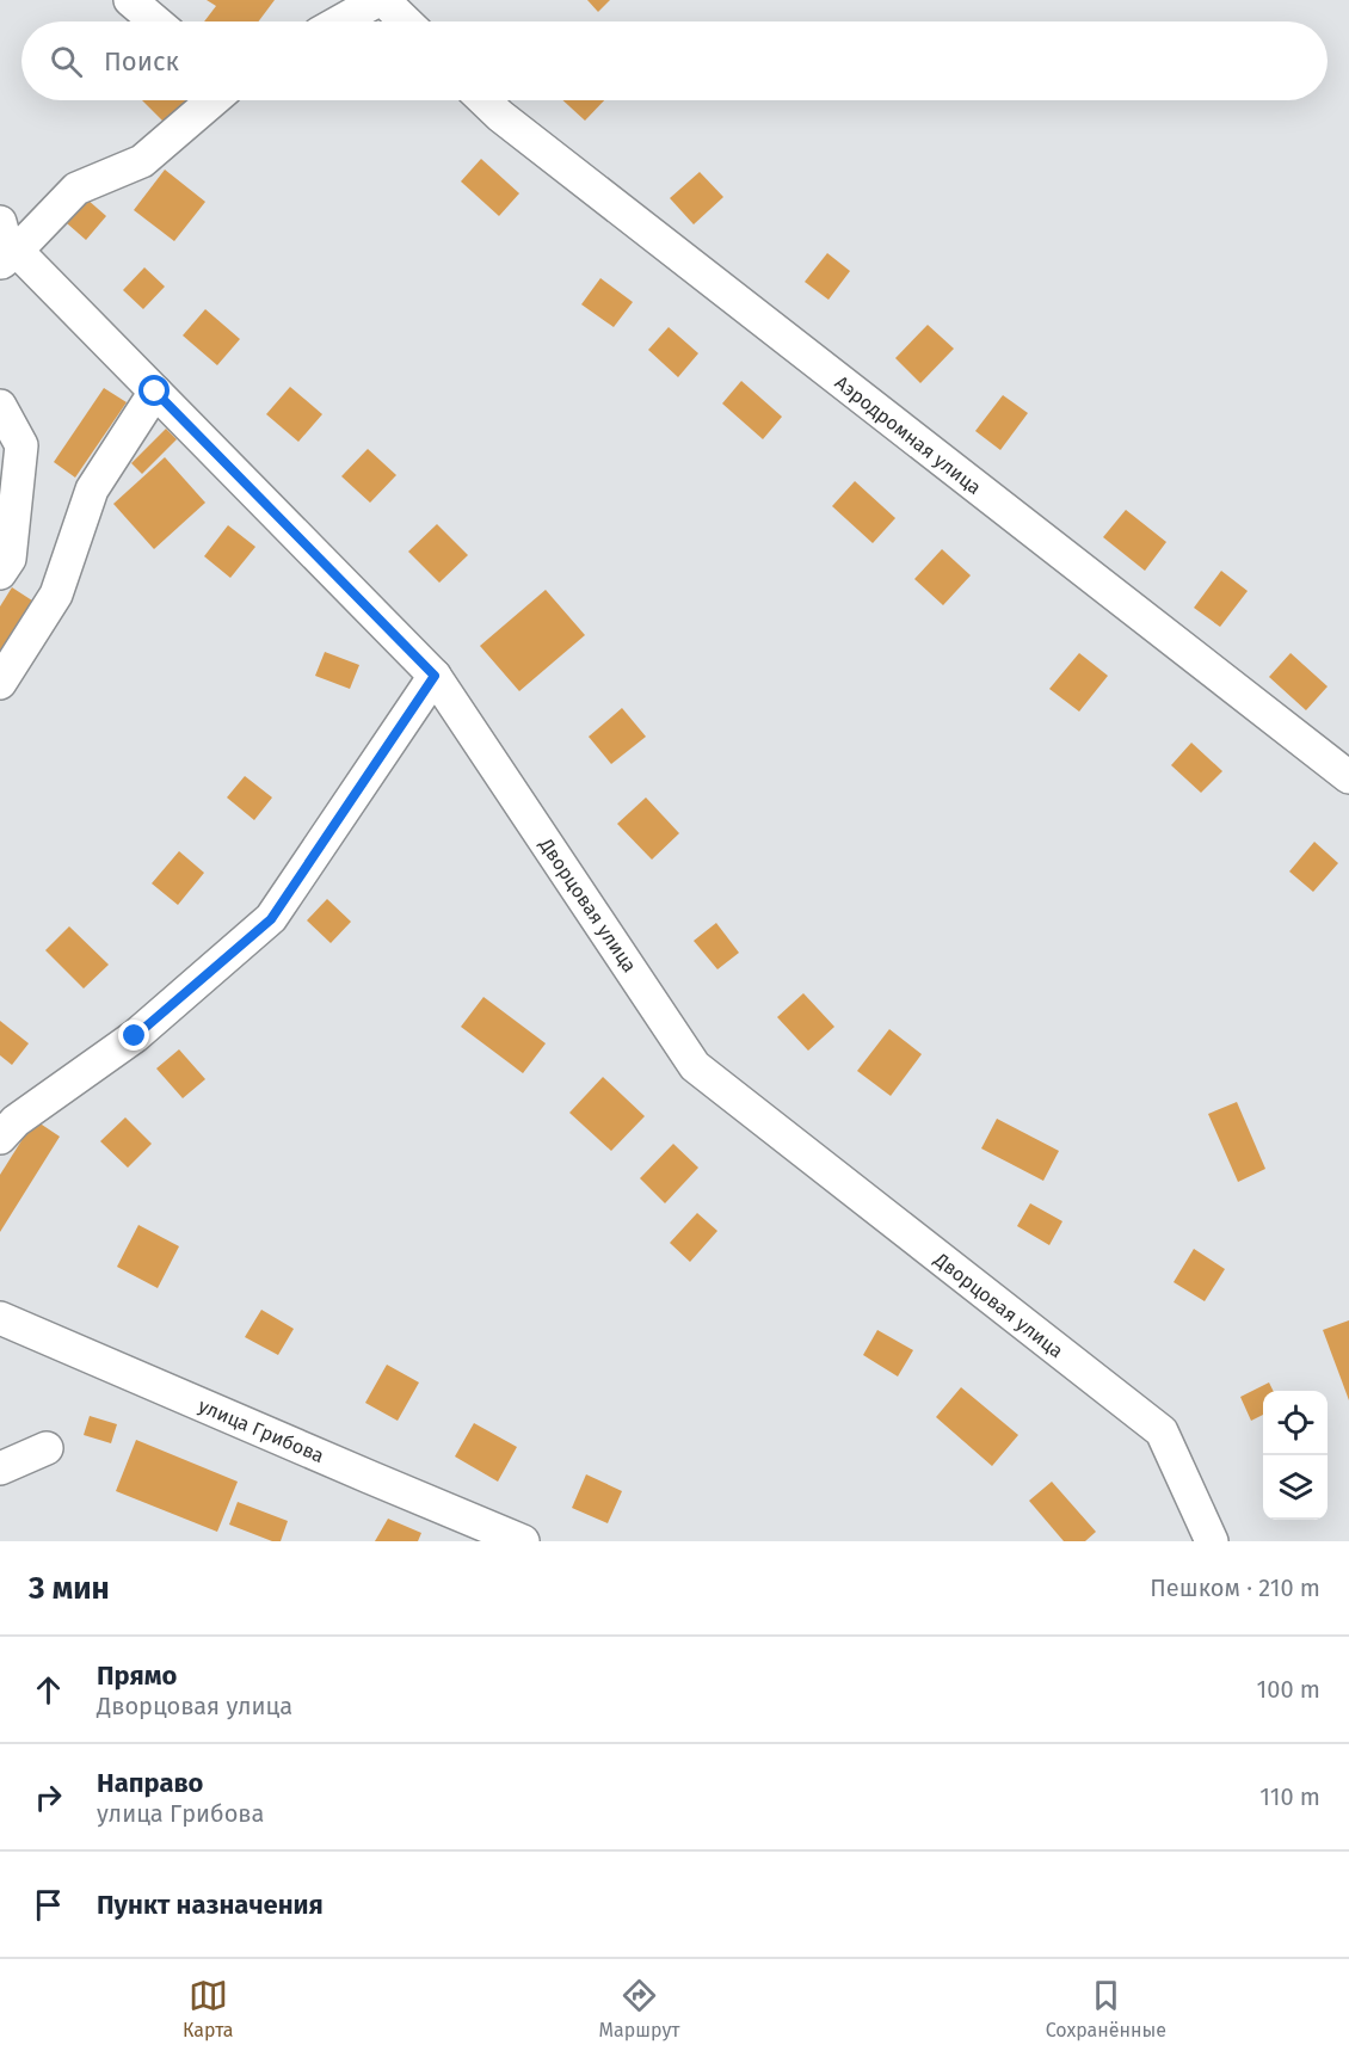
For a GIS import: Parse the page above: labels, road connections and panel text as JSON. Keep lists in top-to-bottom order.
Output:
{
  "streets": {
    "street": ["Аэродромная улица", "Дворцовая улица", "улица Грибова"]
  },
  "page": {
    "search": "Поиск",
    "heading": ["3 мин", "Пешком · 210 m"],
    "list": [
      ["Прямо", "Дворцовая улица", "100 m"],
      ["Направо", "улица Грибова", "110 m"],
      "Пункт назначения"
    ],
    "nav": ["Карта", "Маршрут", "Сохранённые"]
  }
}
